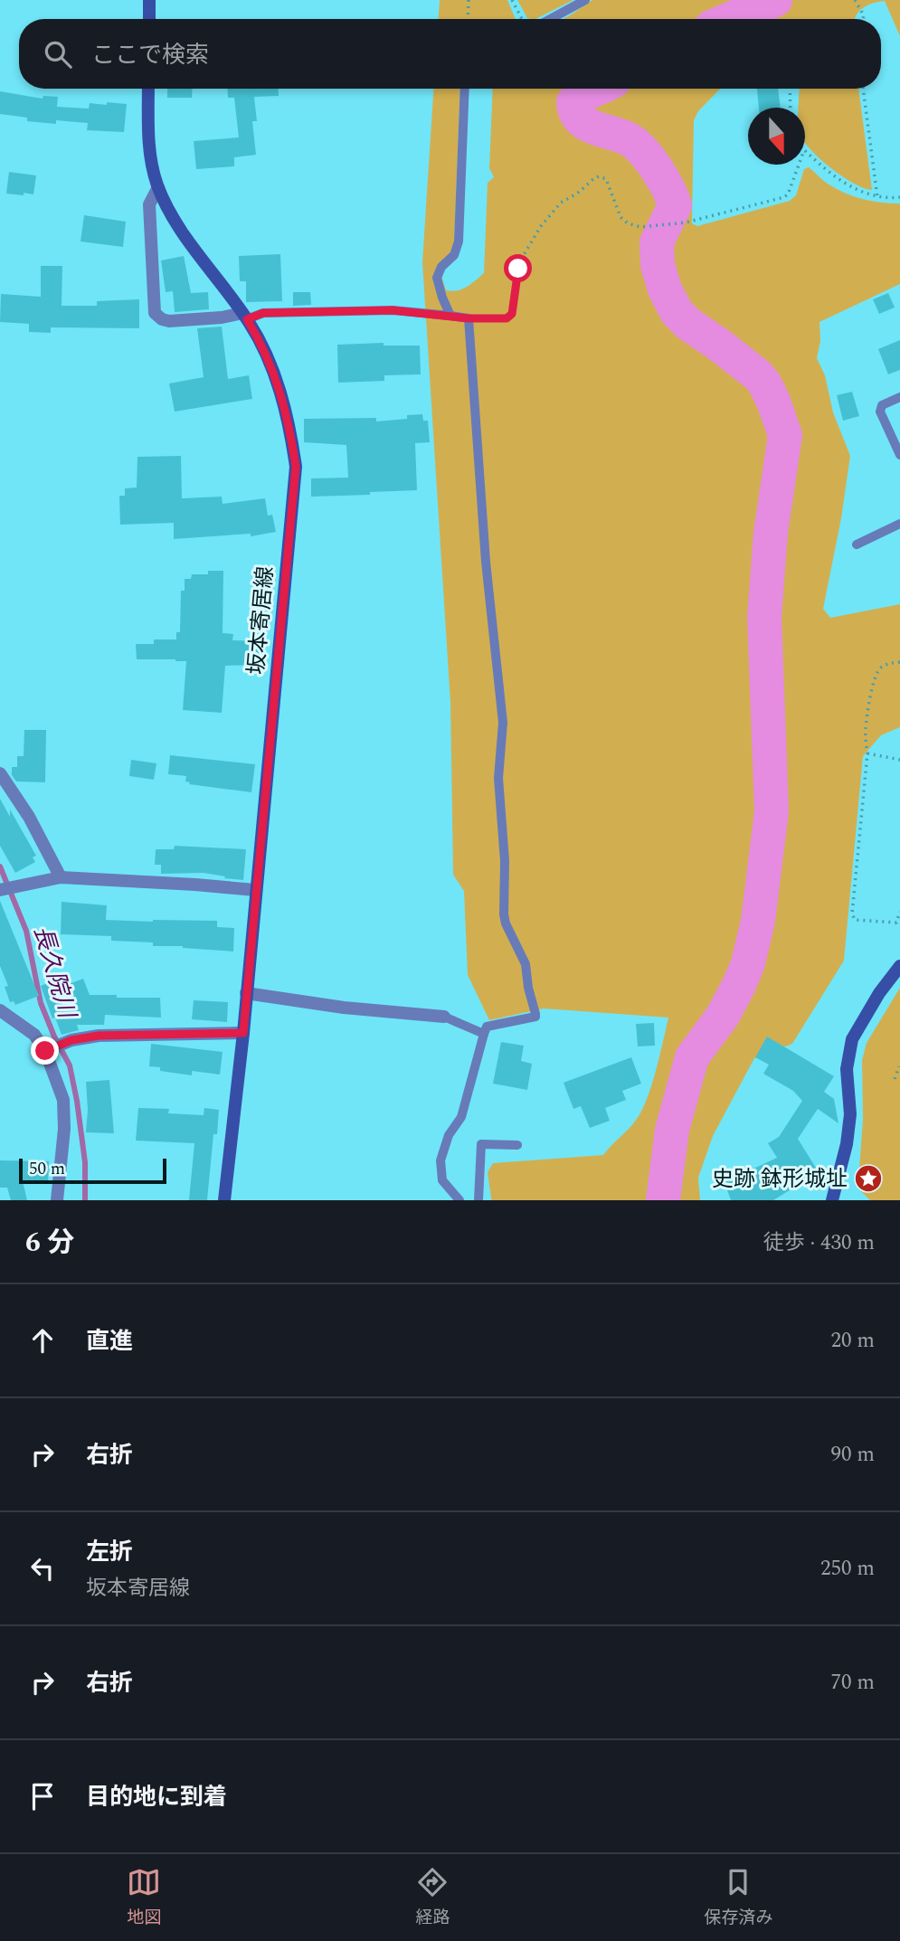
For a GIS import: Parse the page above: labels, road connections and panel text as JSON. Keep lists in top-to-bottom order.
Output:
{
  "streets": {
    "main road": ["坂本寄居線"]
  },
  "water": ["長久院川"],
  "places": {
    "place": ["史跡 鉢形城址"]
  },
  "scale_bar": "50 m",
  "north": "bottom",
  "page": {
    "search": "ここで検索",
    "scale": "50 m",
    "heading": ["6 分", "徒歩 · 430 m"],
    "list": [
      ["直進", "20 m"],
      ["右折", "90 m"],
      ["左折", "坂本寄居線", "250 m"],
      ["右折", "70 m"],
      "目的地に到着"
    ],
    "nav": ["地図", "経路", "保存済み"]
  }
}
